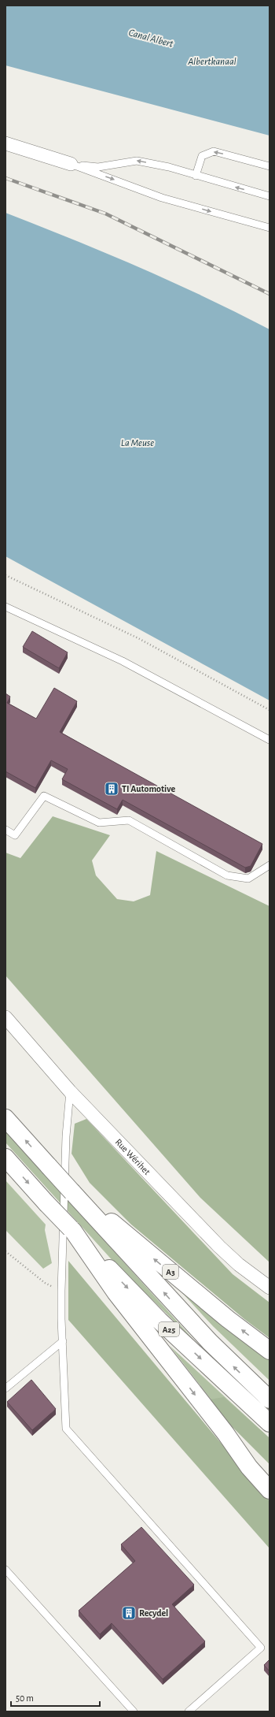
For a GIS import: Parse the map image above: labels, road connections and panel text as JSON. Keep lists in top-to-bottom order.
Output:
{
  "streets": {
    "highway": ["A3", "A25"],
    "street": ["Rue Wérihet"]
  },
  "crossings": [
    ["A3", "A25"]
  ],
  "water": ["Canal Albert", "Albertkanaal", "La Meuse"],
  "places": {
    "building": ["TI Automotive", "Recydel"]
  },
  "scale_bar": "50 m"
}
